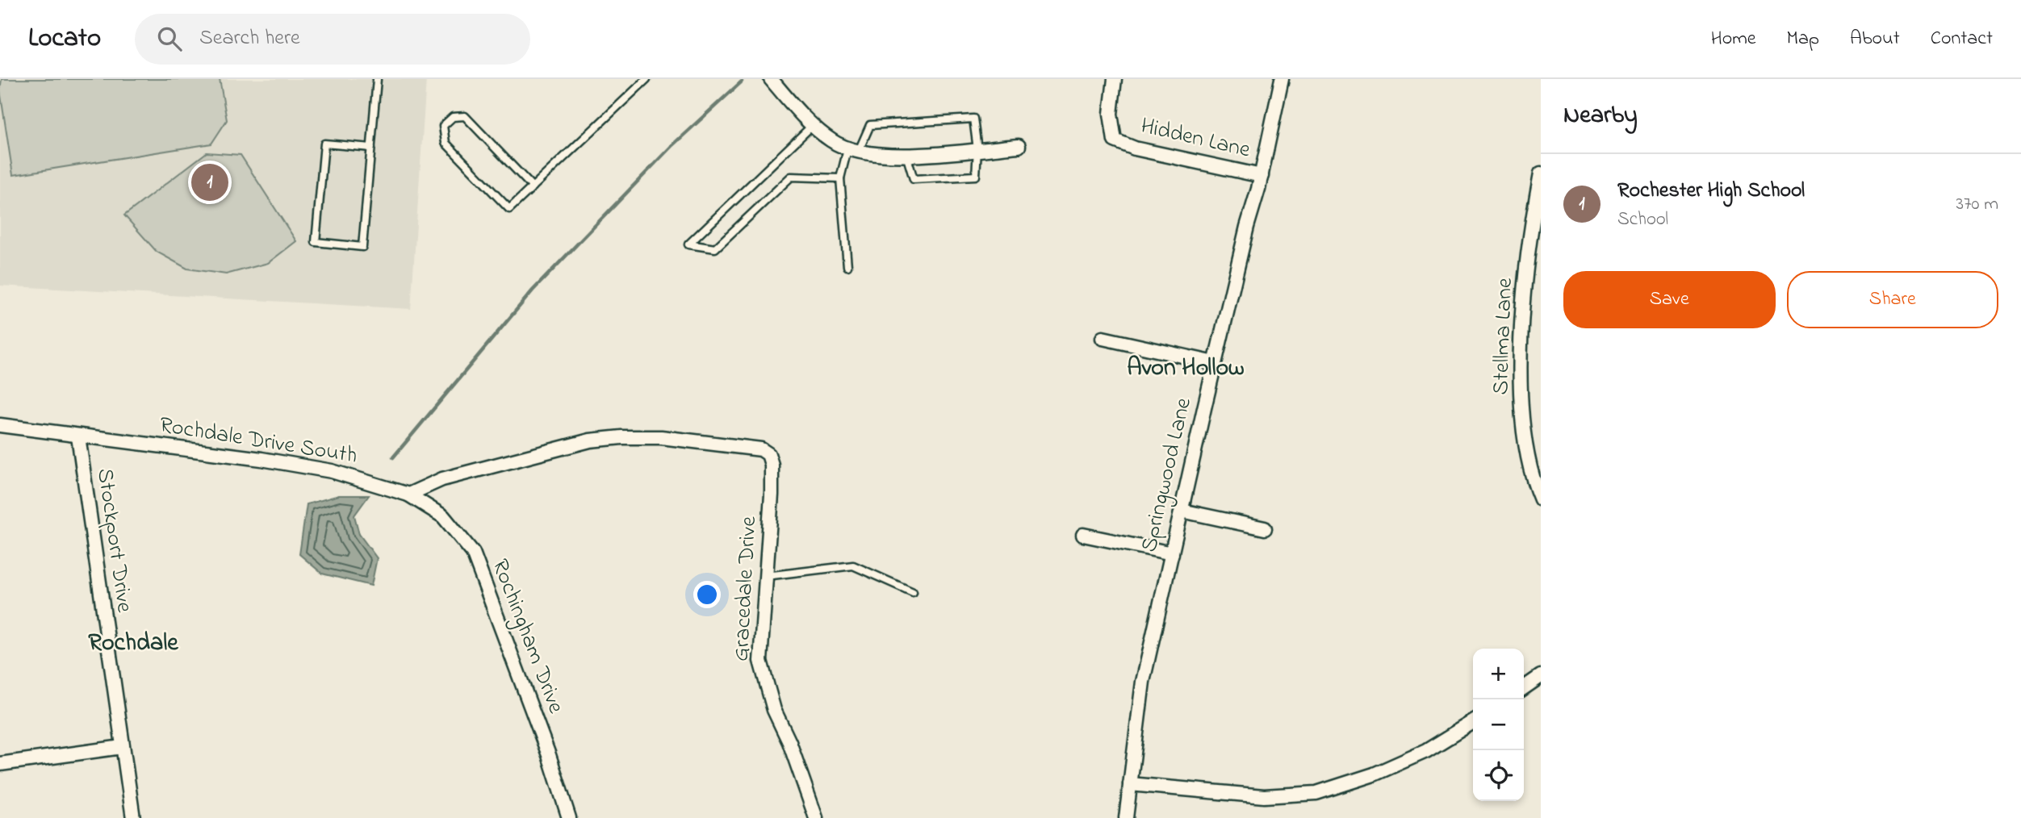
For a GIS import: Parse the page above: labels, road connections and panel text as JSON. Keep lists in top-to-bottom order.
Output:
{
  "streets": {
    "street": [
      "Hidden Lane",
      "Stellma Lane",
      "Rochdale Drive South",
      "Springwood Lane",
      "Stockport Drive",
      "Gracedale Drive",
      "Rochingham Drive"
    ]
  },
  "crossings": [
    ["Hidden Lane", "Springwood Lane"],
    ["Rochdale Drive South", "Stockport Drive"],
    ["Rochdale Drive South", "Gracedale Drive"],
    ["Rochdale Drive South", "Rochingham Drive"],
    ["Gracedale Drive", "Rochingham Drive"]
  ],
  "districts": ["Avon Hollow", "Rochdale"],
  "page": {
    "header": "Locato",
    "search": "Search here",
    "nav": [
      "Home",
      "Map",
      "About",
      "Contact"
    ],
    "heading": "Nearby",
    "list": [
      {
        "mark": "1",
        "name": "Rochester High School",
        "note": "School",
        "value": "370 m"
      }
    ],
    "pins": "1",
    "buttons": ["Save", "Share"],
    "map_buttons": ["+", "−"]
  }
}
